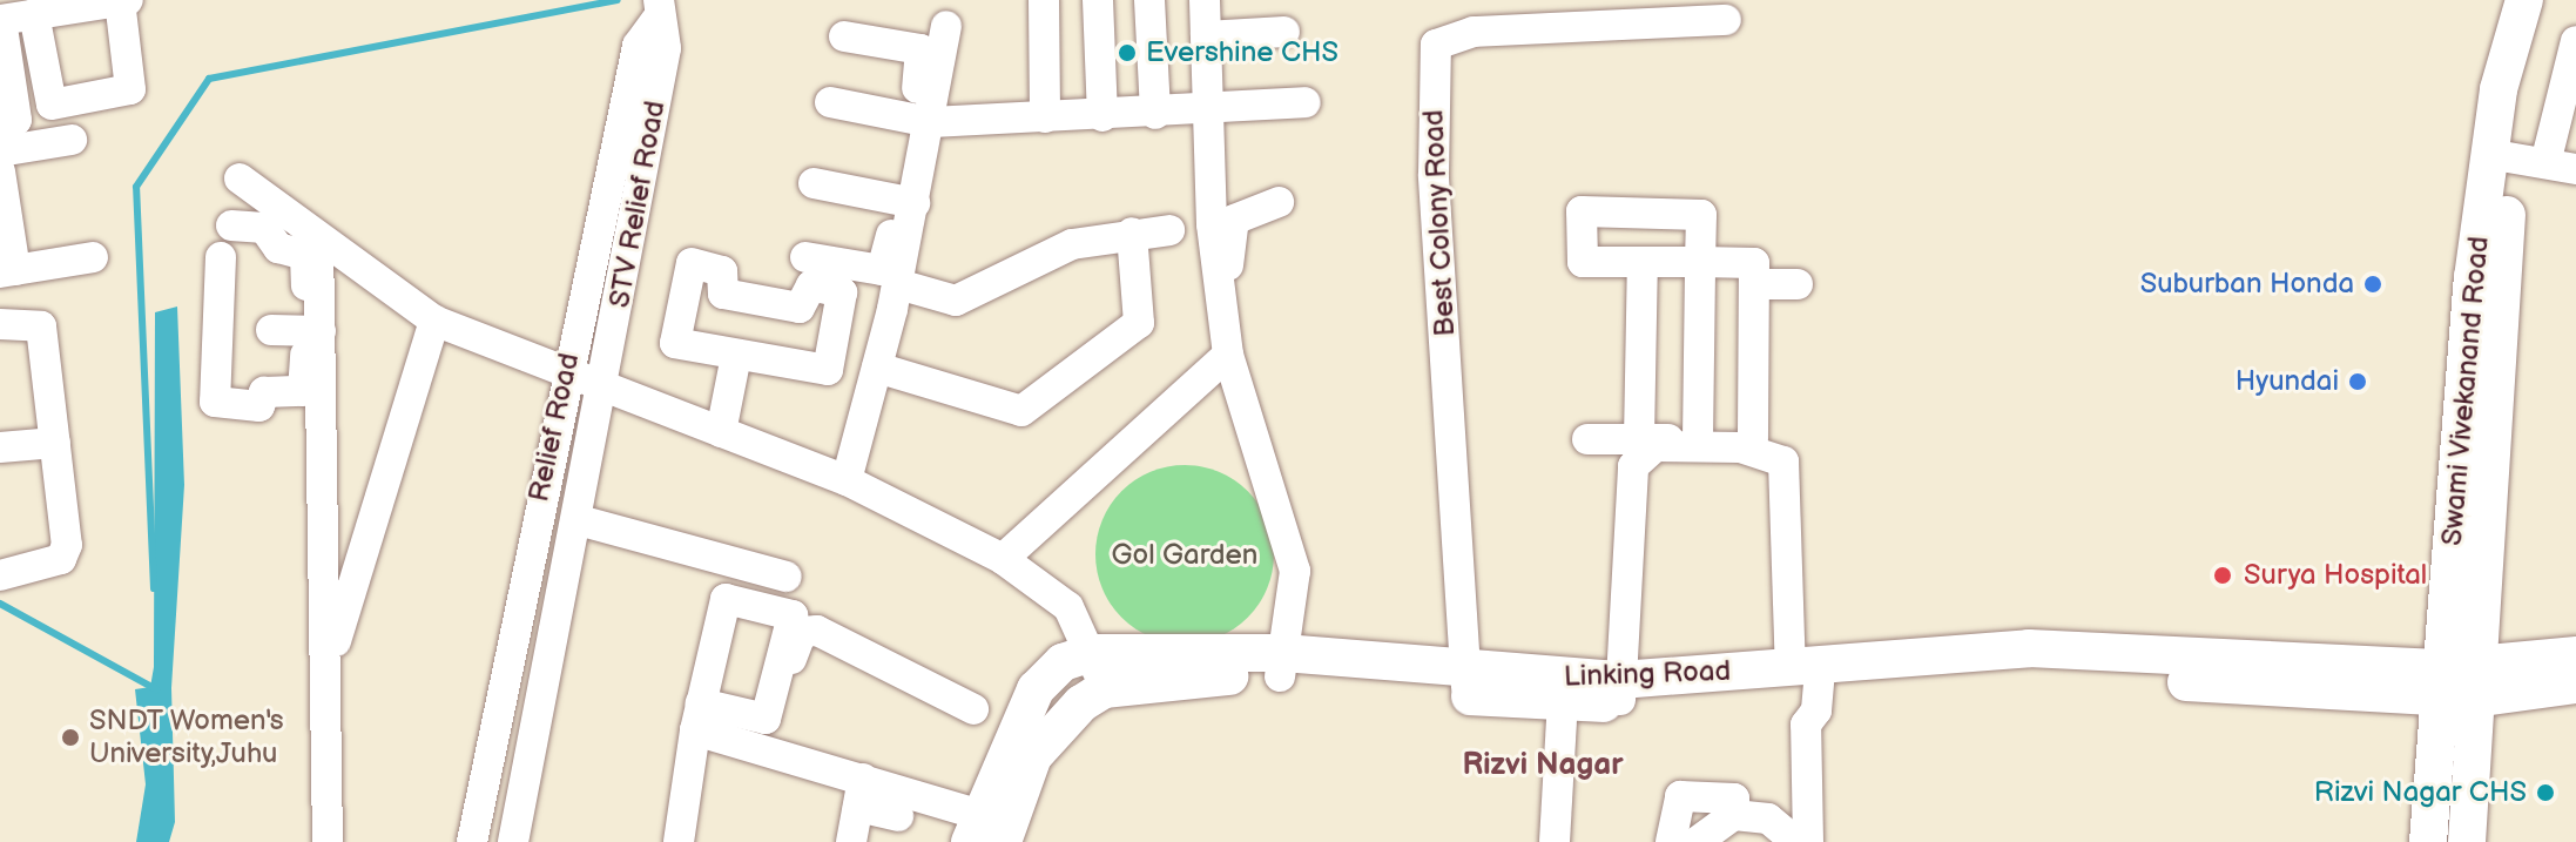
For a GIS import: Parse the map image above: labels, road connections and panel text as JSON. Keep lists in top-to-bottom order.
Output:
{
  "streets": {
    "main road": ["Swami Vivekanand Road", "Linking Road"],
    "street": ["STV Relief Road", "Best Colony Road", "Relief Road"]
  },
  "crossings": [
    ["STV Relief Road", "Relief Road"],
    ["Best Colony Road", "Linking Road"],
    ["Swami Vivekanand Road", "Linking Road"]
  ],
  "districts": ["Rizvi Nagar"],
  "parks": ["Gol Garden"],
  "places": [
    "Evershine CHS",
    "Suburban Honda",
    "Hyundai",
    "Surya Hospital",
    "SNDT Women's University,Juhu",
    "Rizvi Nagar CHS"
  ]
}
